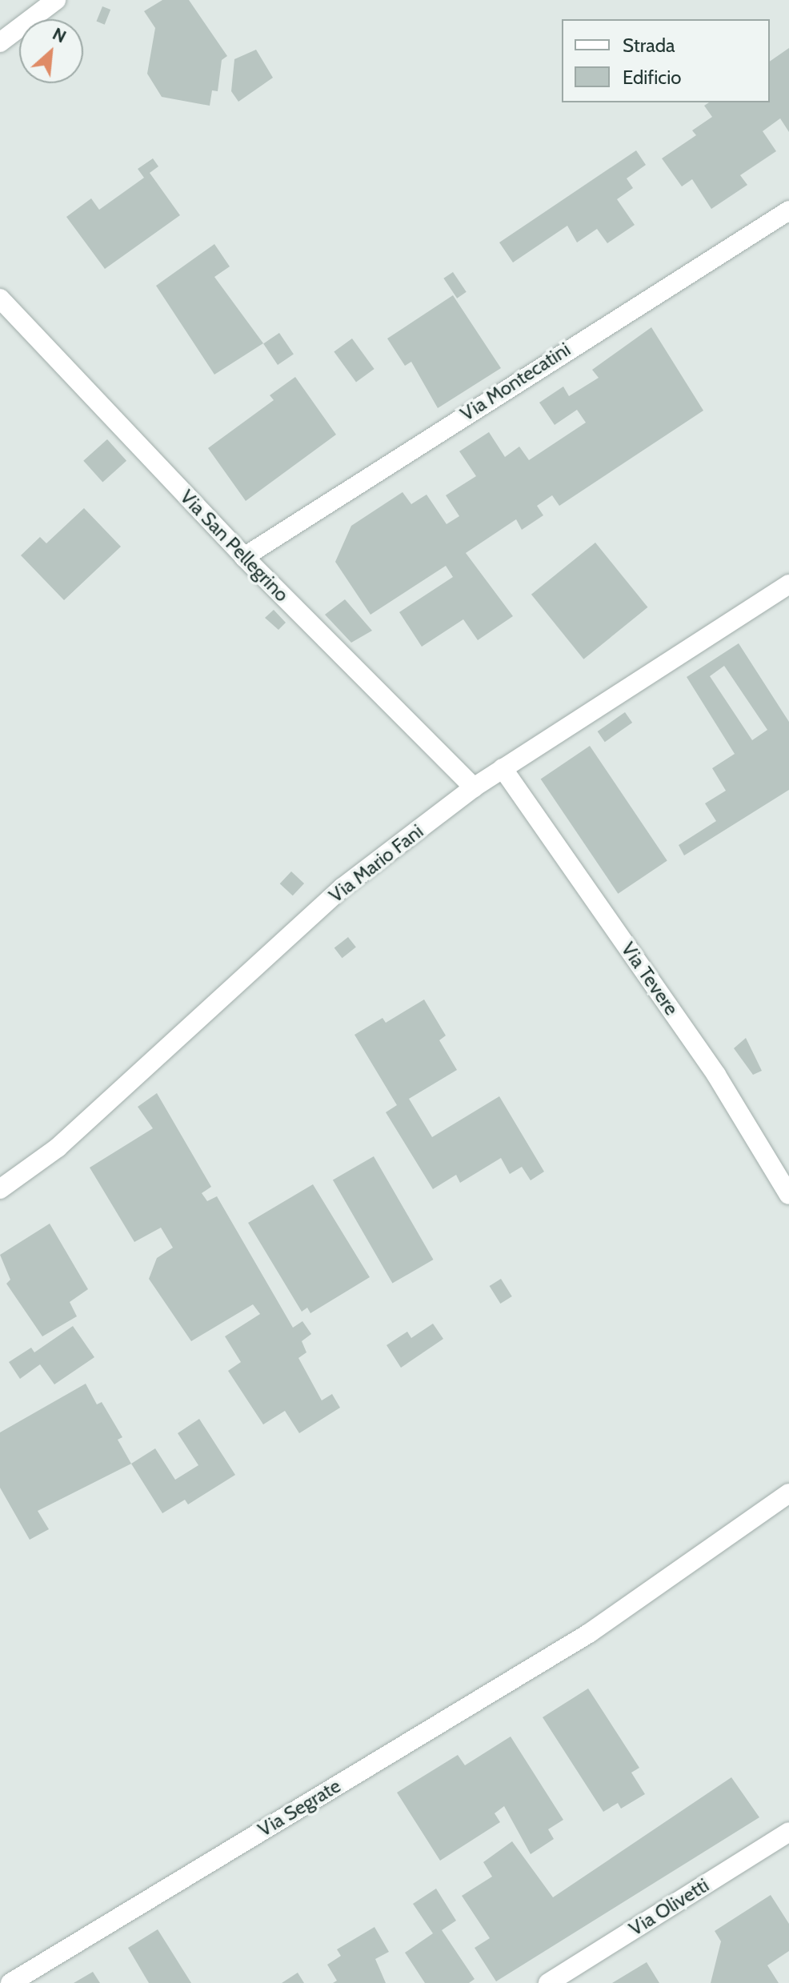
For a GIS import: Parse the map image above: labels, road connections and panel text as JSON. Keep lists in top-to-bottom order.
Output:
{
  "streets": {
    "street": [
      "Via Montecatini",
      "Via San Pellegrino",
      "Via Mario Fani",
      "Via Tevere",
      "Via Segrate",
      "Via Olivetti"
    ]
  },
  "crossings": [
    ["Via Montecatini", "Via San Pellegrino"],
    ["Via San Pellegrino", "Via Mario Fani"],
    ["Via Mario Fani", "Via Tevere"]
  ],
  "legend": ["Strada", "Edificio"],
  "north": "top right"
}
